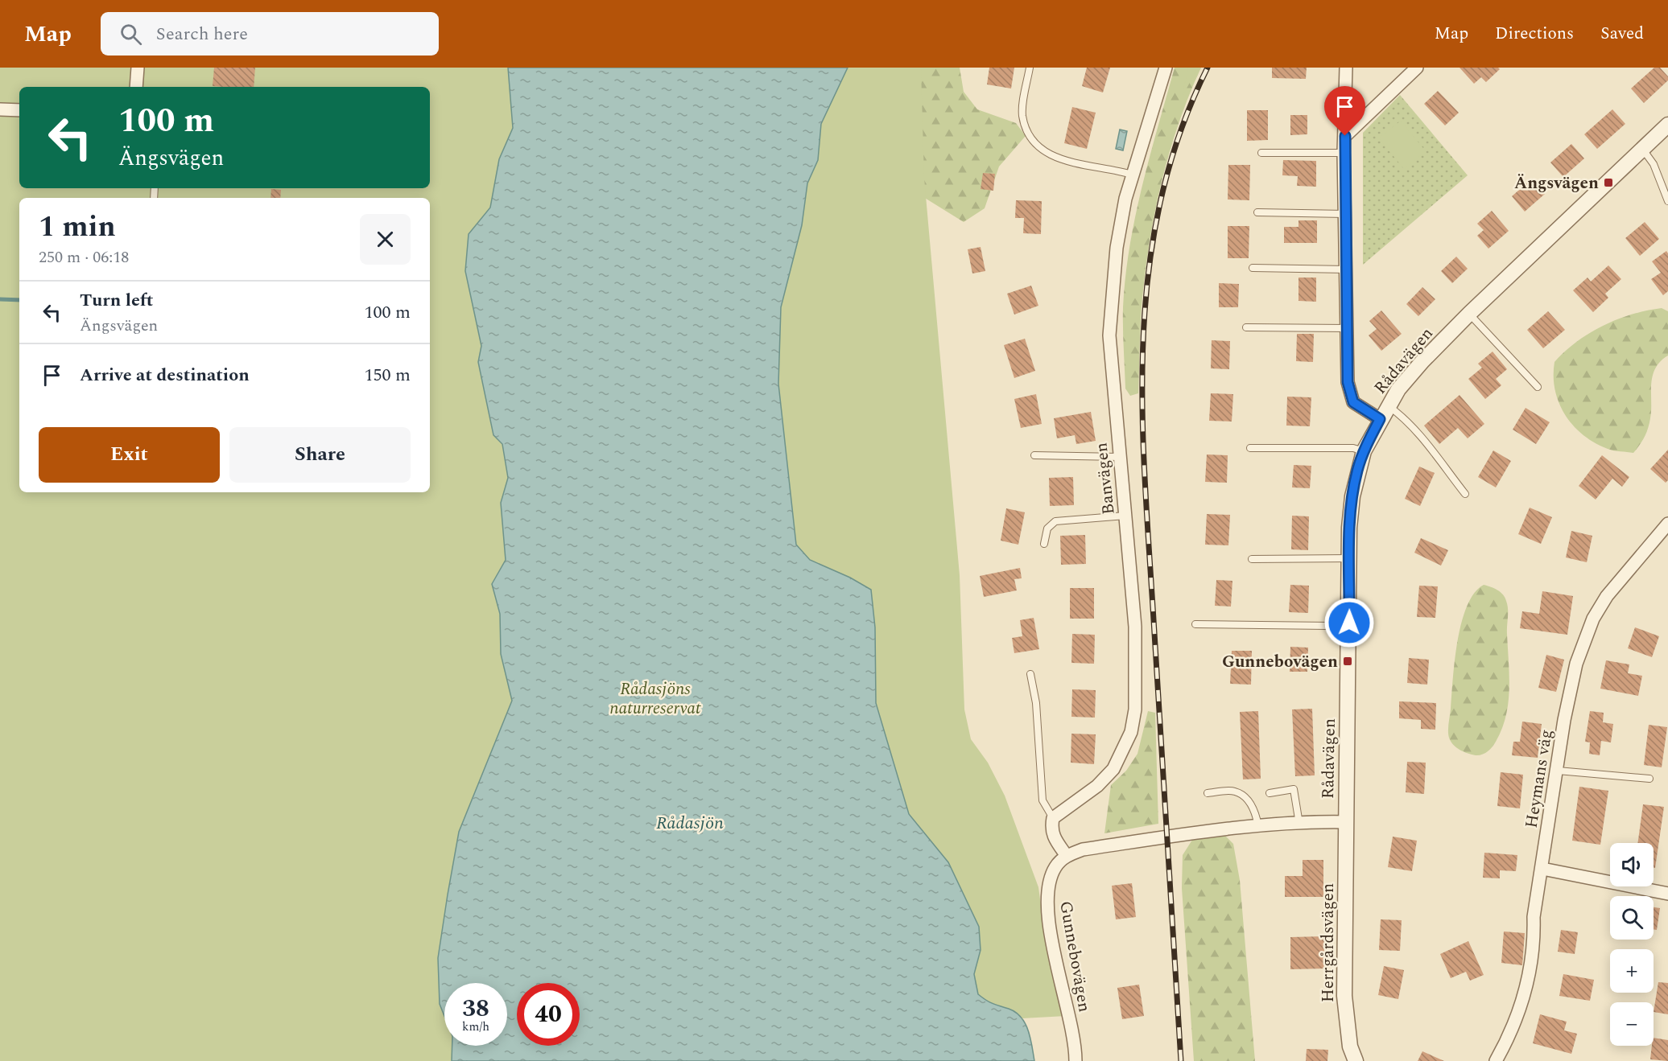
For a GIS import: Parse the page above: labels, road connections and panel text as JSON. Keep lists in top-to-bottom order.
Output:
{
  "streets": {
    "street": [
      "Rådavägen",
      "Banvägen",
      "Heymans väg",
      "Herrgårdsvägen",
      "Gunnebovägen"
    ]
  },
  "crossings": [
    ["Rådavägen", "Herrgårdsvägen"]
  ],
  "water": ["Rådasjön"],
  "parks": ["Rådasjöns naturreservat"],
  "places": {
    "transit": ["Ängsvägen", "Gunnebovägen"]
  },
  "page": {
    "header": "Map",
    "search": "Search here",
    "nav": ["Map", "Directions", "Saved"],
    "turn": ["100 m", "Ängsvägen"],
    "heading": ["1 min", "250 m · 06:18"],
    "list": [
      {
        "name": "Turn left",
        "note": "Ängsvägen",
        "value": "100 m"
      },
      {
        "name": "Arrive at destination",
        "value": "150 m"
      }
    ],
    "buttons": ["Exit", "Share"],
    "map_buttons": ["+", "−"],
    "speed": "38 km/h",
    "limit": "40"
  }
}
